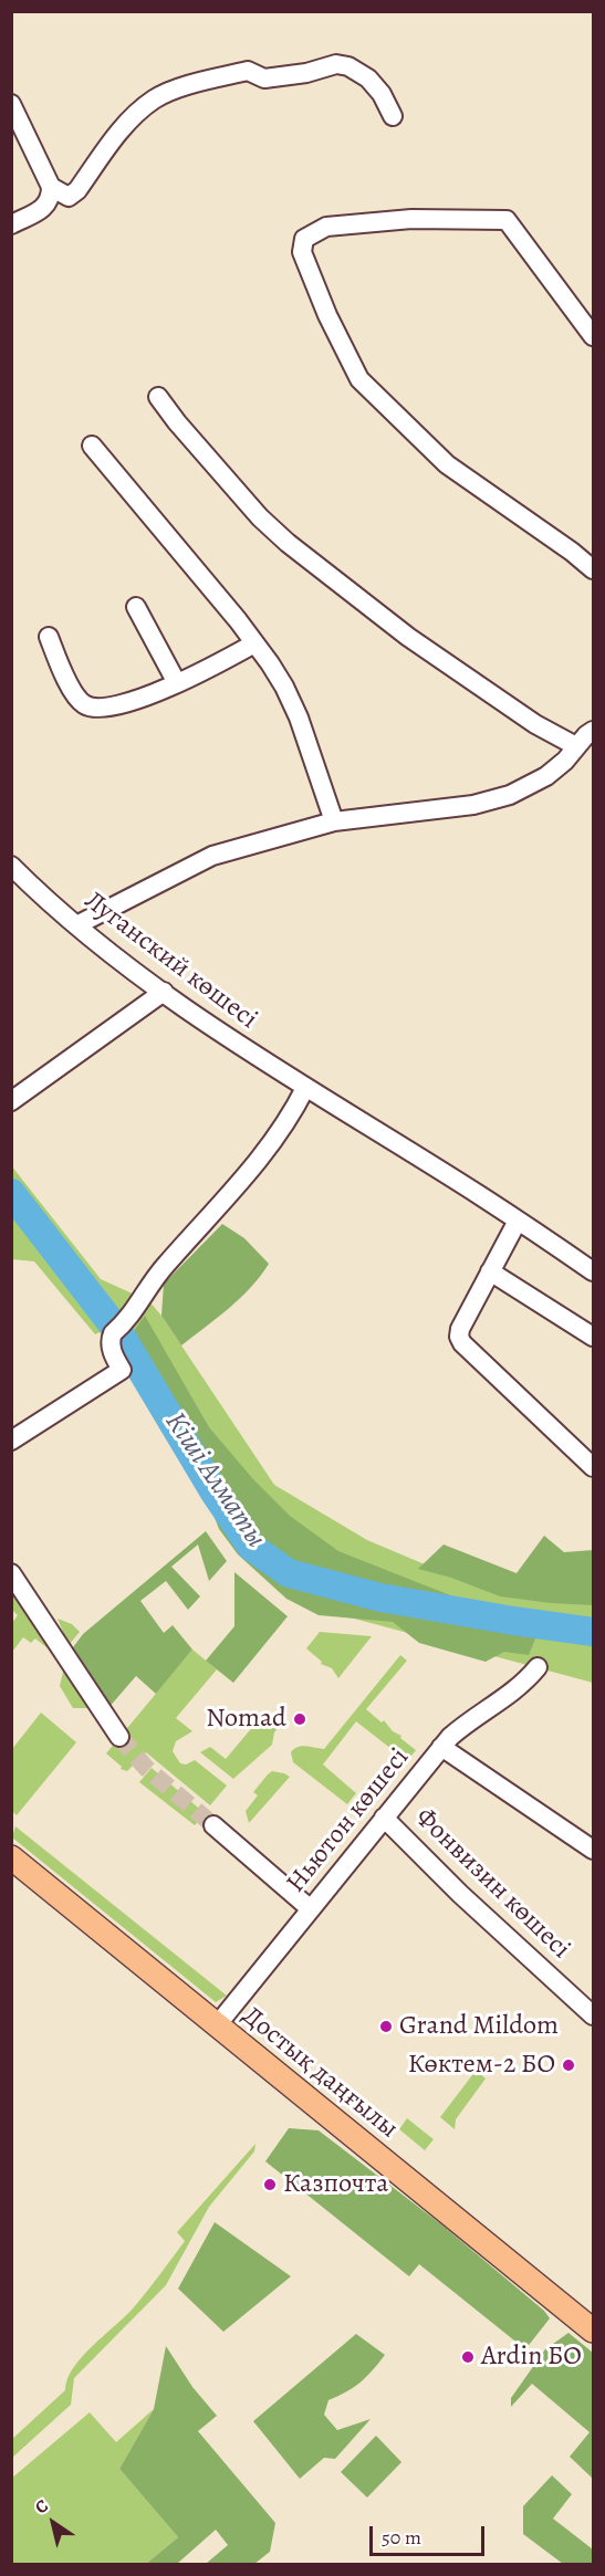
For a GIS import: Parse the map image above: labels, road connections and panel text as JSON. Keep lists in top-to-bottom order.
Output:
{
  "streets": {
    "main road": ["Достық даңғылы"],
    "street": ["Луганский көшесі", "Ньютон көшесі", "Фонвизин көшесі"]
  },
  "crossings": [
    ["Ньютон көшесі", "Фонвизин көшесі"],
    ["Ньютон көшесі", "Достық даңғылы"]
  ],
  "water": ["Кіші Алматы"],
  "places": [
    "Nomad",
    "Grand Mildom",
    "Көктем-2 БО",
    "Казпочта",
    "Ardin БО"
  ],
  "scale_bar": "50 m",
  "north": "top left"
}
